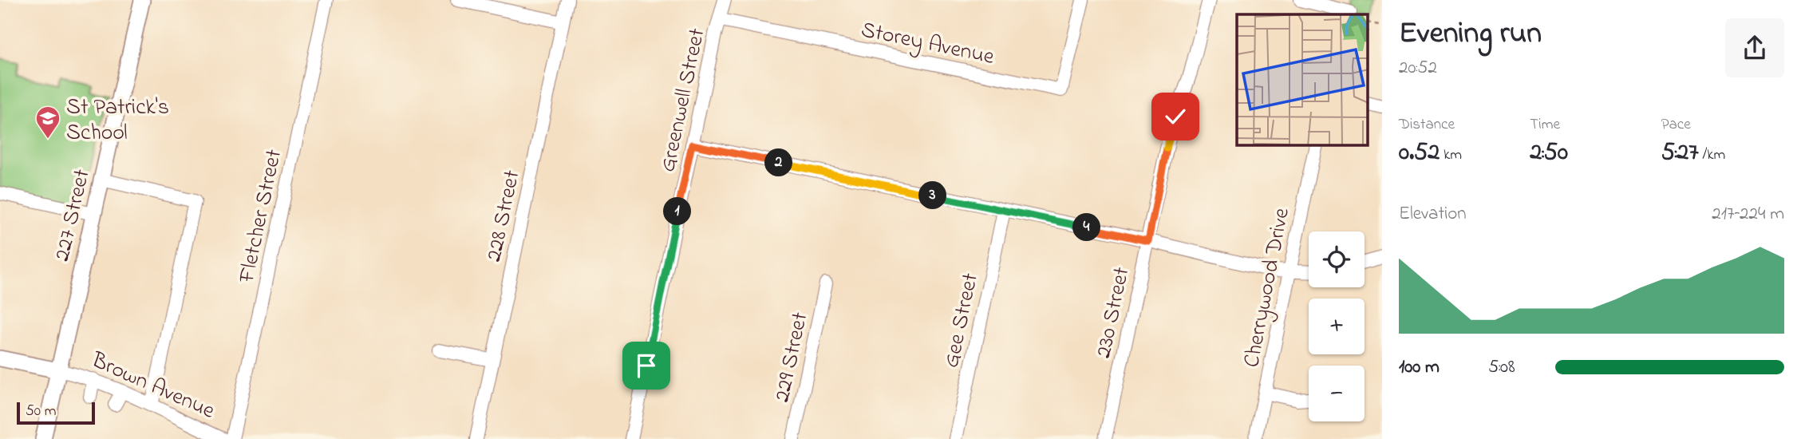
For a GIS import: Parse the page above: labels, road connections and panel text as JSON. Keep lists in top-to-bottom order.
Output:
{
  "streets": {
    "main road": ["227 Street", "Brown Avenue"],
    "street": [
      "Storey Avenue",
      "Greenwell Street",
      "Fletcher Street",
      "228 Street",
      "Cherrywood Drive",
      "230 Street",
      "Gee Street",
      "229 Street"
    ]
  },
  "crossings": [
    ["Storey Avenue", "Greenwell Street"],
    ["227 Street", "Brown Avenue"]
  ],
  "places": {
    "school or university": ["St Patrick's School"]
  },
  "scale_bar": "50 m",
  "page": {
    "heading": ["Evening run", "20:52"],
    "stats": [
      ["Distance", "0.52 km"],
      ["Time", "2:50"],
      ["Pace", "5:27 /km"]
    ],
    "pins": [
      "2",
      "3",
      "1",
      "4"
    ],
    "chart": ["Elevation", "217–224 m"],
    "map_buttons": ["+", "−"],
    "list": [
      {
        "name": "100 m",
        "note": "5:08"
      }
    ],
    "scale": "50 m"
  }
}
